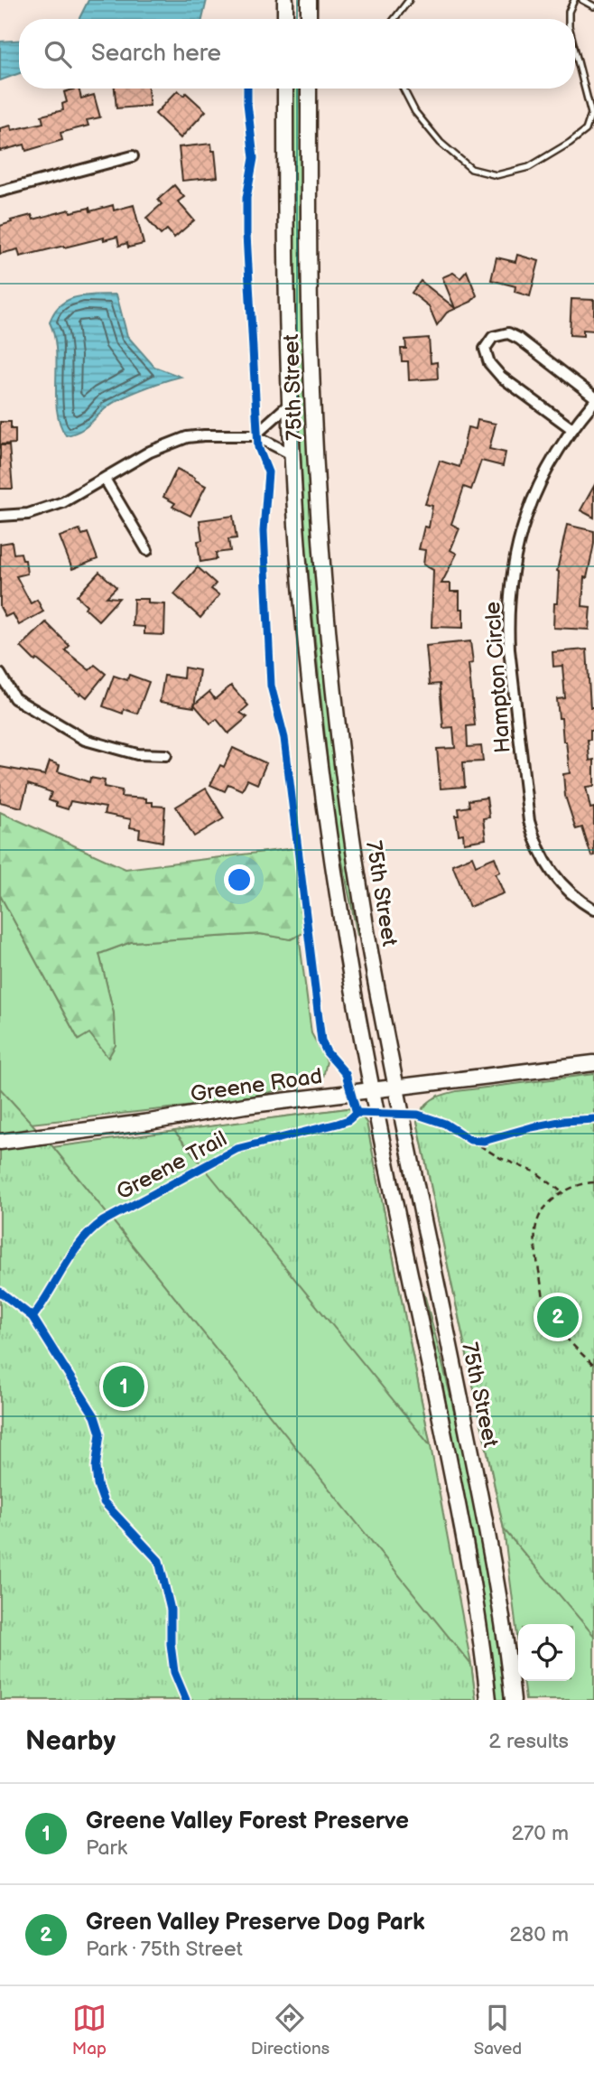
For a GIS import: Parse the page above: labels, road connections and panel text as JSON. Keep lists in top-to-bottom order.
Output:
{
  "streets": {
    "main road": ["75th Street", "Greene Road"],
    "street": ["Hampton Circle"],
    "cycle path": ["Greene Trail"]
  },
  "crossings": [
    ["75th Street", "Greene Road"]
  ],
  "page": {
    "search": "Search here",
    "pins": ["2", "1"],
    "heading": ["Nearby", "2 results"],
    "list": [
      {
        "mark": "1",
        "name": "Greene Valley Forest Preserve",
        "note": "Park",
        "value": "270 m"
      },
      {
        "mark": "2",
        "name": "Green Valley Preserve Dog Park",
        "note": "Park · 75th Street",
        "value": "280 m"
      }
    ],
    "nav": ["Map", "Directions", "Saved"]
  }
}
